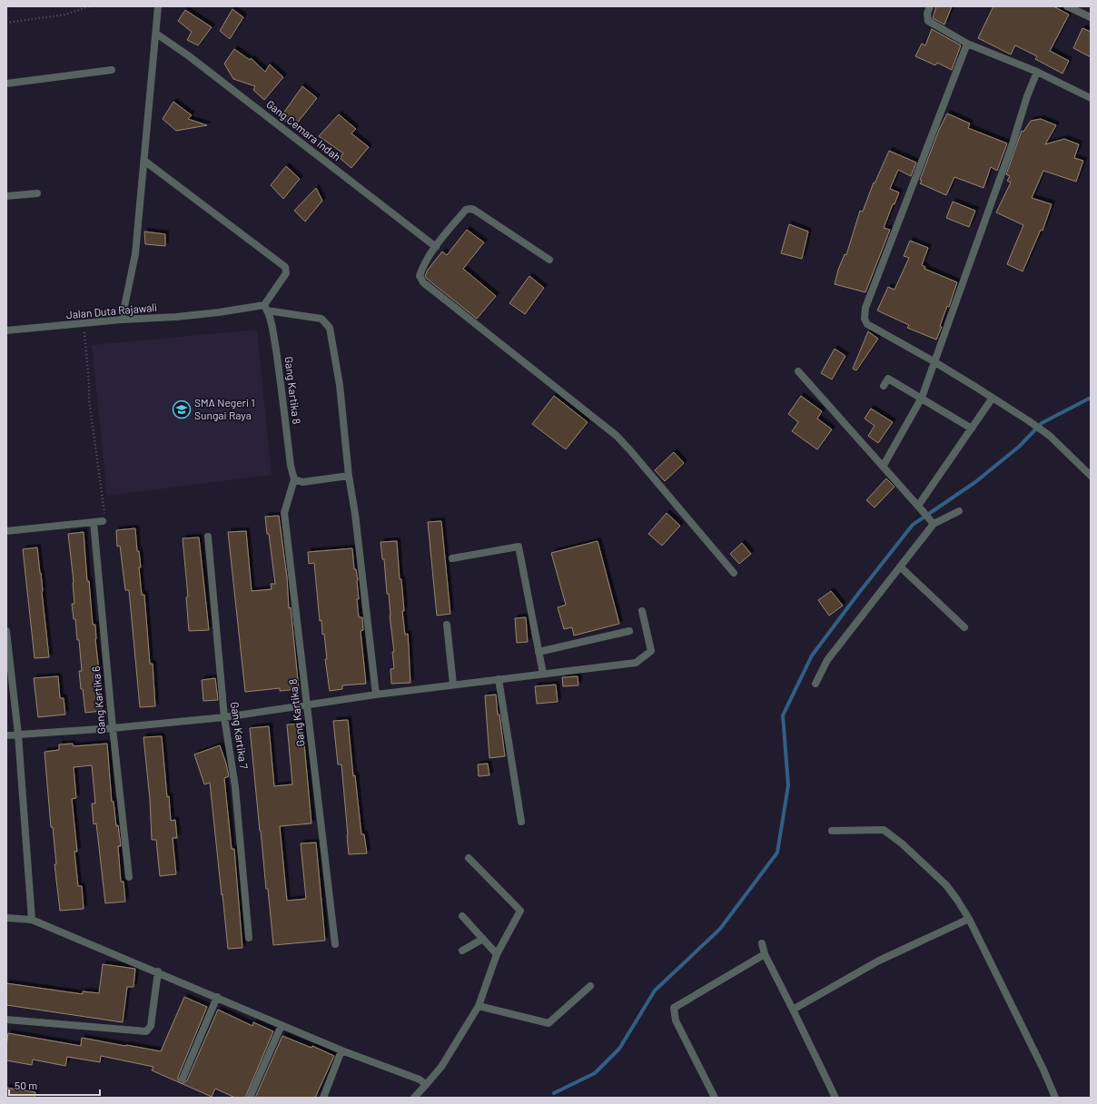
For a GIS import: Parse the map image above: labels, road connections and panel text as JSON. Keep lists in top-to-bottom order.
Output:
{
  "streets": {
    "street": [
      "Gang Cemara Indah",
      "Jalan Duta Rajawali",
      "Gang Kartika 8",
      "Gang Kartika 6",
      "Gang Kartika 7"
    ]
  },
  "crossings": [
    ["Jalan Duta Rajawali", "Gang Kartika 8"]
  ],
  "places": {
    "school or university": ["SMA Negeri 1 Sungai Raya"]
  },
  "scale_bar": "50 m"
}
